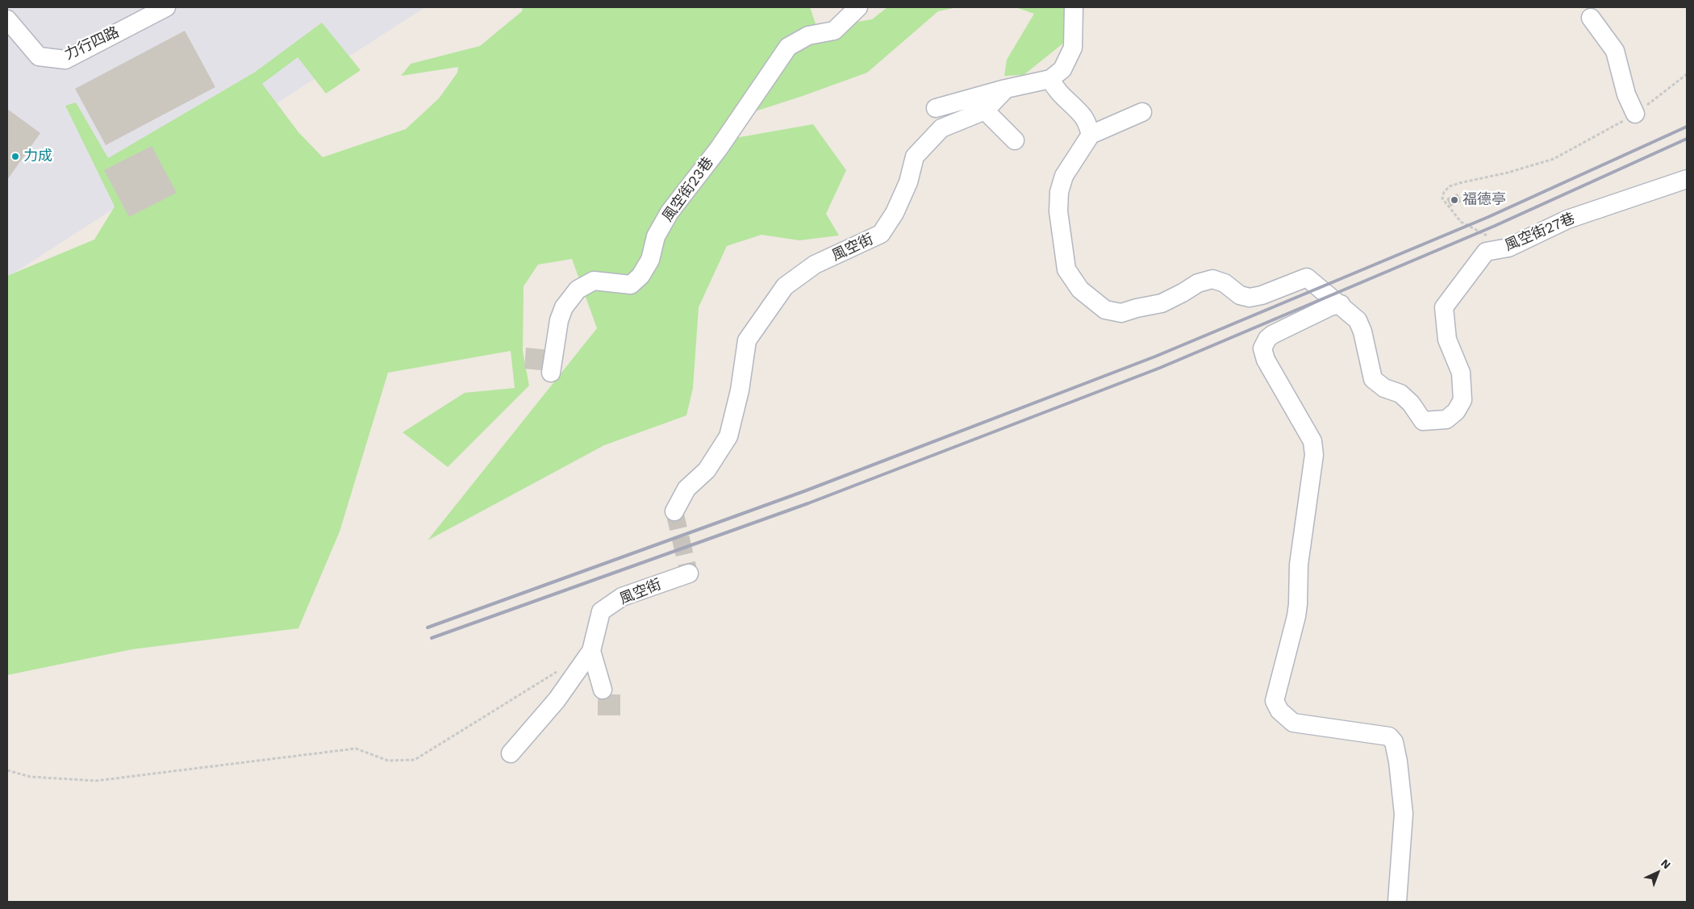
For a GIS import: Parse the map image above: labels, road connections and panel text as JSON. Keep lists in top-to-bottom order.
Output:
{
  "streets": {
    "street": [
      "力行四路",
      "風空街23巷",
      "風空街27巷",
      "風空街"
    ]
  },
  "places": ["力成", "福德亭"],
  "north": "top right"
}
